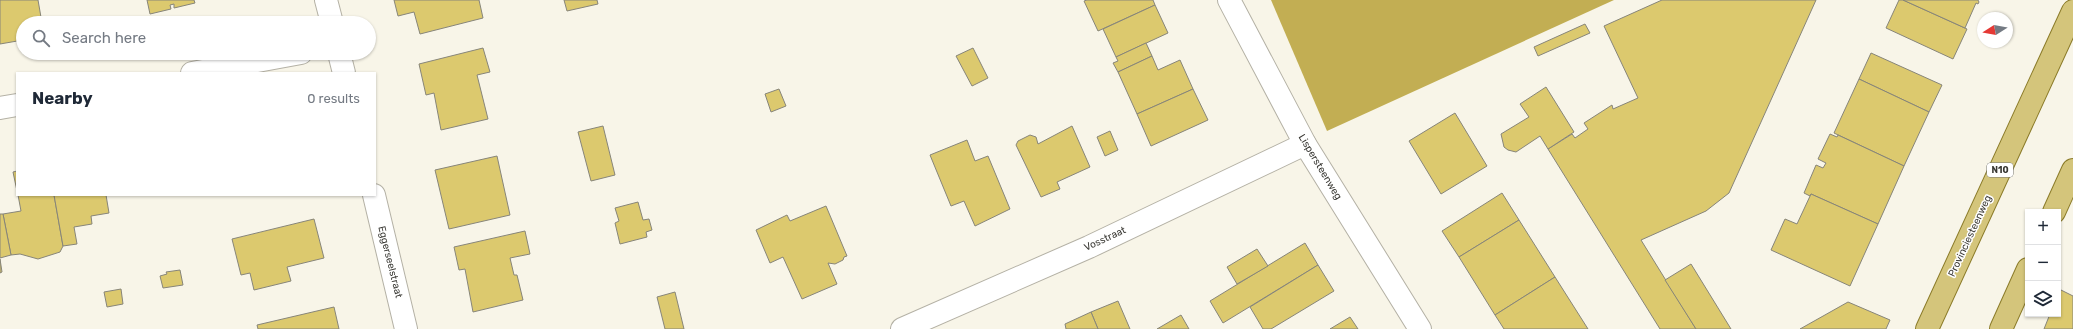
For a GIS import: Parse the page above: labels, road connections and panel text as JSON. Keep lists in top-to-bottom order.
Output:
{
  "streets": {
    "main road": ["N10", "Provinciesteenweg"],
    "street": ["Lispersteenweg", "Vosstraat", "Eggerseelstraat"]
  },
  "crossings": [
    ["Lispersteenweg", "Vosstraat"]
  ],
  "north": "left",
  "page": {
    "search": "Search here",
    "heading": ["Nearby", "0 results"],
    "map_buttons": ["+", "−"]
  }
}
